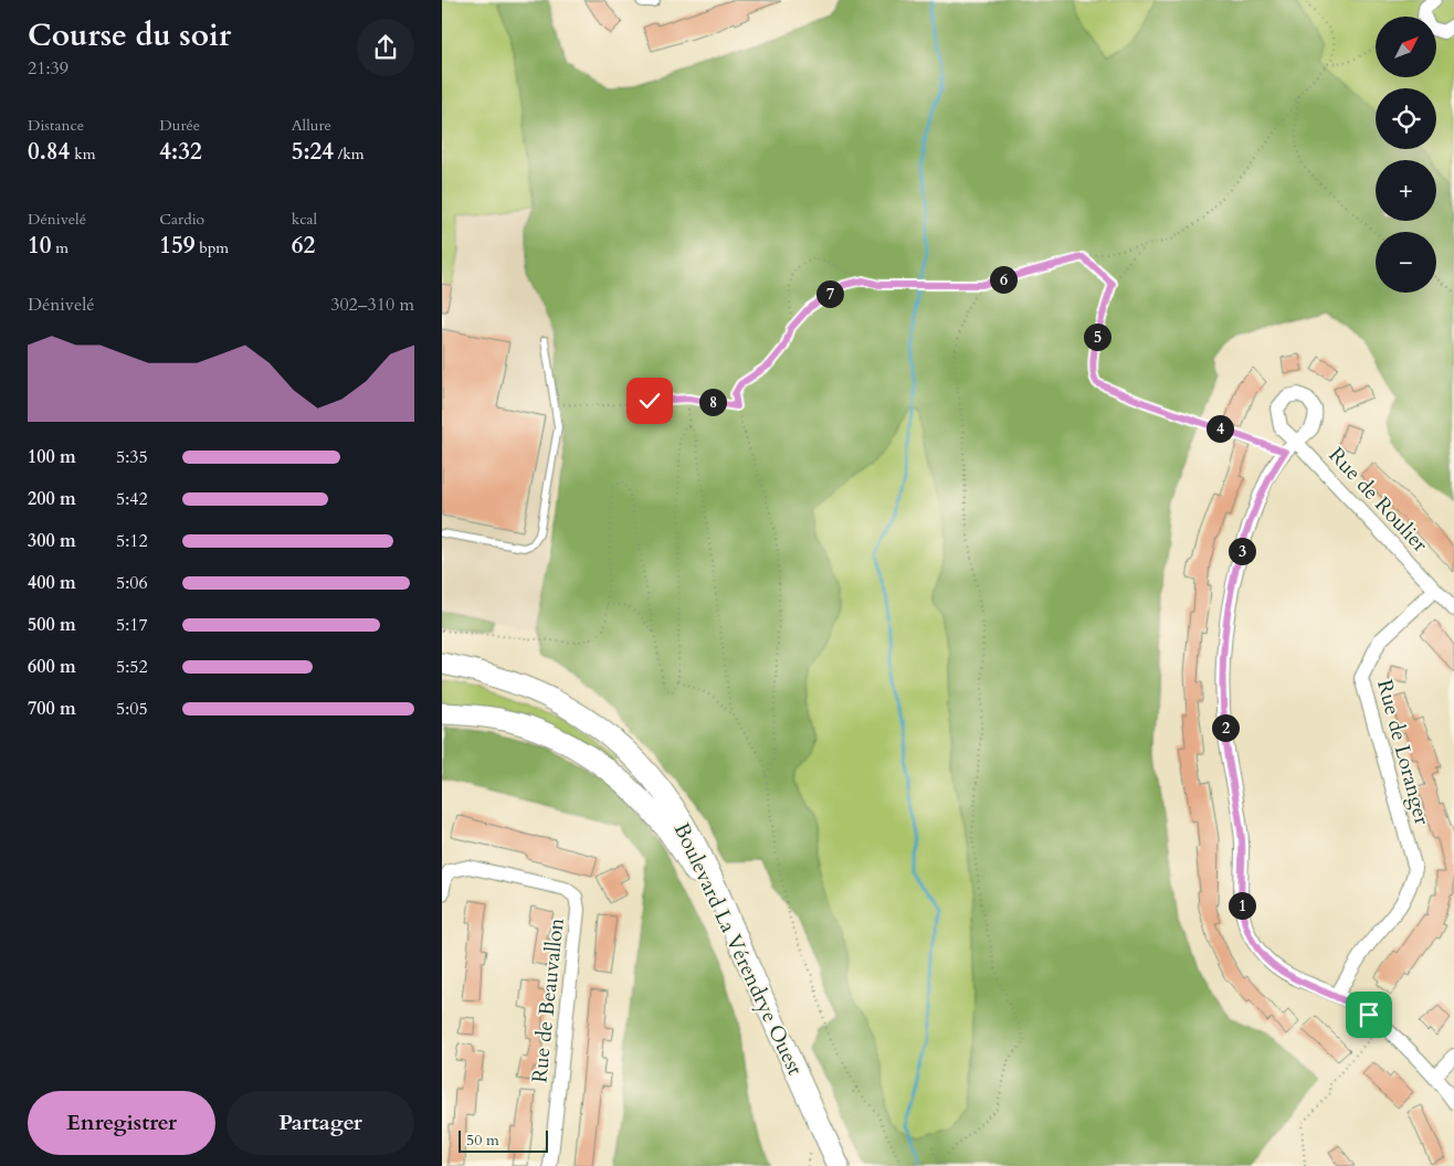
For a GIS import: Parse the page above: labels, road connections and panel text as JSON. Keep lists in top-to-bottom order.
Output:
{
  "streets": {
    "main road": ["Boulevard La Vérendrye Ouest"],
    "street": ["Rue de Roulier", "Rue de Loranger", "Rue de Beauvallon"]
  },
  "crossings": [
    ["Rue de Roulier", "Rue de Loranger"]
  ],
  "scale_bar": "50 m",
  "north": "top right",
  "page": {
    "heading": ["Course du soir", "21:39"],
    "map_buttons": ["+", "−"],
    "stats": [
      ["Distance", "0.84 km"],
      ["Durée", "4:32"],
      ["Allure", "5:24 /km"],
      ["Dénivelé", "10 m"],
      ["Cardio", "159 bpm"],
      ["kcal", "62"]
    ],
    "pins": [
      "6",
      "7",
      "5",
      "8",
      "4",
      "3",
      "2",
      "1"
    ],
    "chart": ["Dénivelé", "302–310 m"],
    "list": [
      {
        "name": "100 m",
        "note": "5:35"
      },
      {
        "name": "200 m",
        "note": "5:42"
      },
      {
        "name": "300 m",
        "note": "5:12"
      },
      {
        "name": "400 m",
        "note": "5:06"
      },
      {
        "name": "500 m",
        "note": "5:17"
      },
      {
        "name": "600 m",
        "note": "5:52"
      },
      {
        "name": "700 m",
        "note": "5:05"
      }
    ],
    "buttons": ["Enregistrer", "Partager"],
    "scale": "50 m"
  }
}
